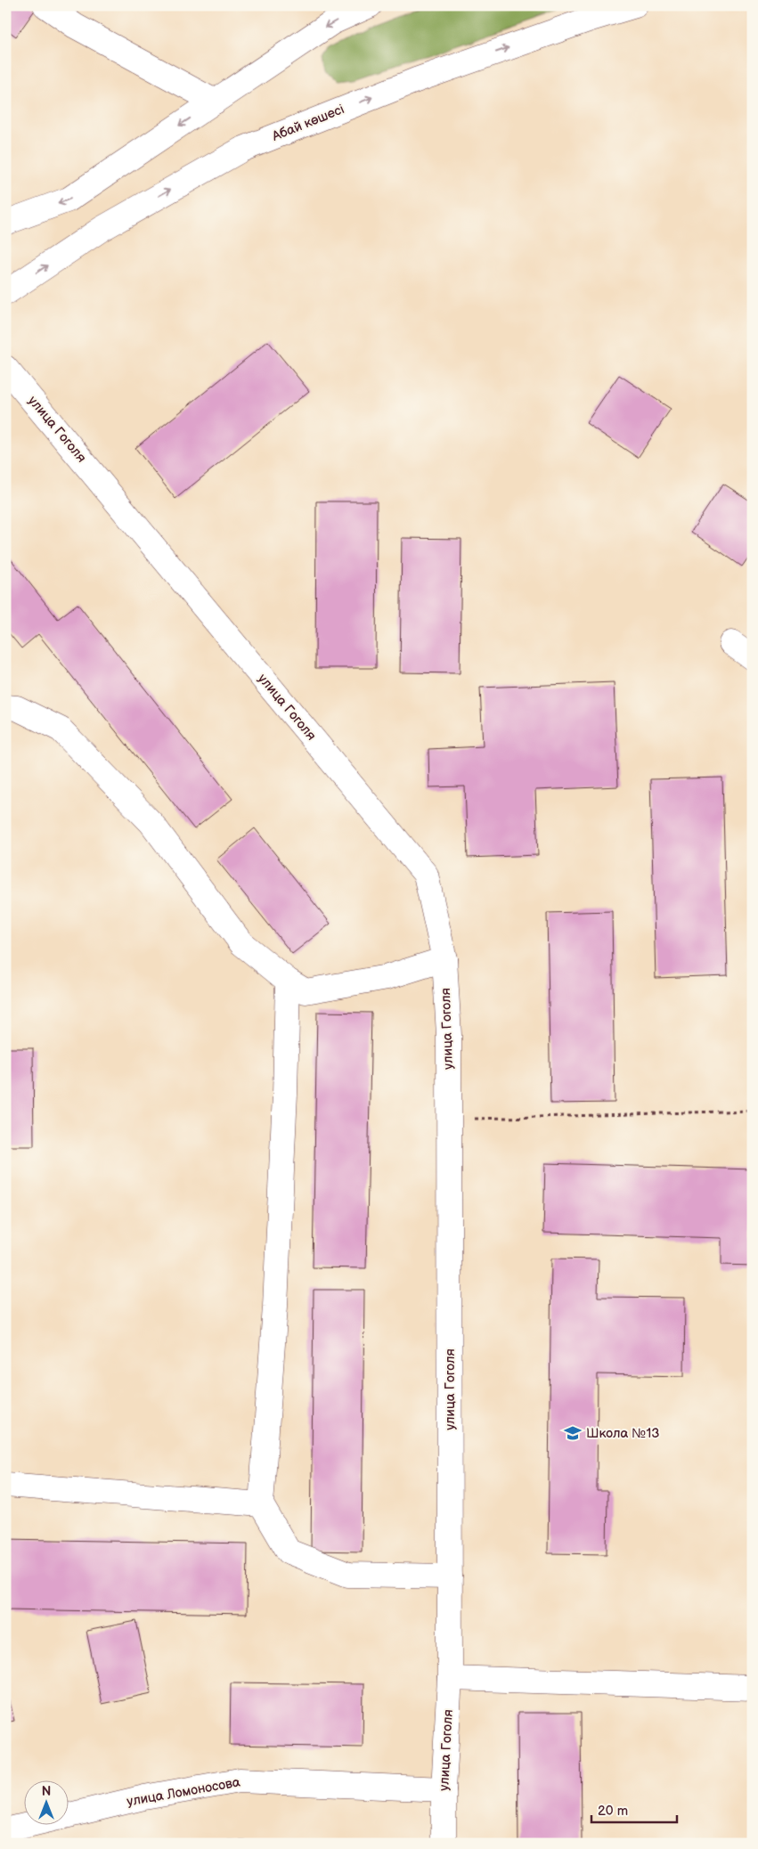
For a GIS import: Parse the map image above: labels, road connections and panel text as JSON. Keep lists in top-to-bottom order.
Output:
{
  "streets": {
    "street": ["Абай көшесі", "улица Гоголя", "улица Ломоносова"]
  },
  "crossings": [
    ["улица Гоголя", "улица Ломоносова"]
  ],
  "places": {
    "school or university": ["Школа №13"]
  },
  "scale_bar": "20 m",
  "north": "top"
}
